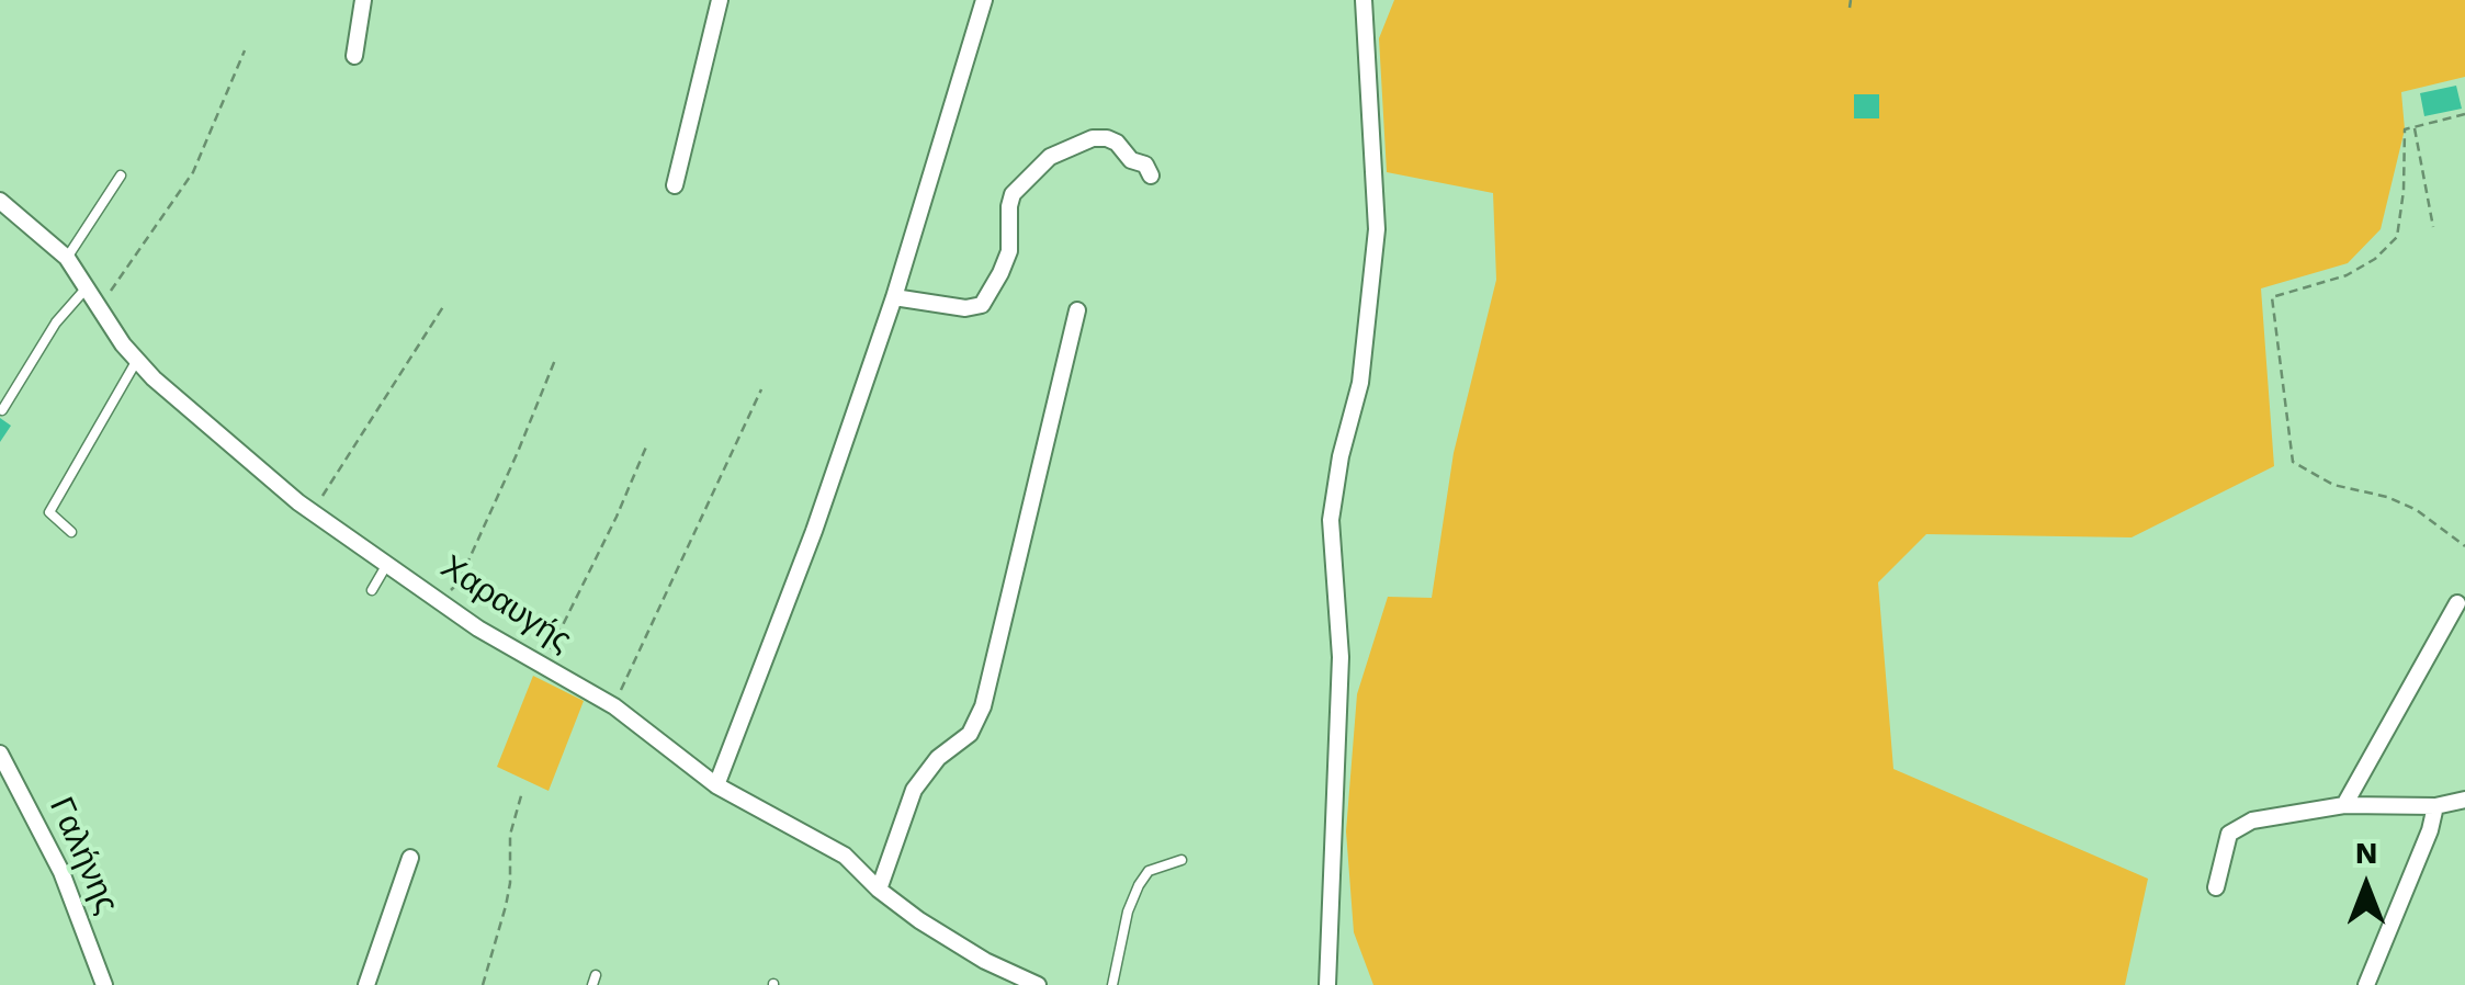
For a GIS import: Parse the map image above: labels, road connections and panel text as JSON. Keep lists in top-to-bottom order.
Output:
{
  "streets": {
    "street": ["Χαραυγής", "Γαλήνης"]
  },
  "north": "top"
}
